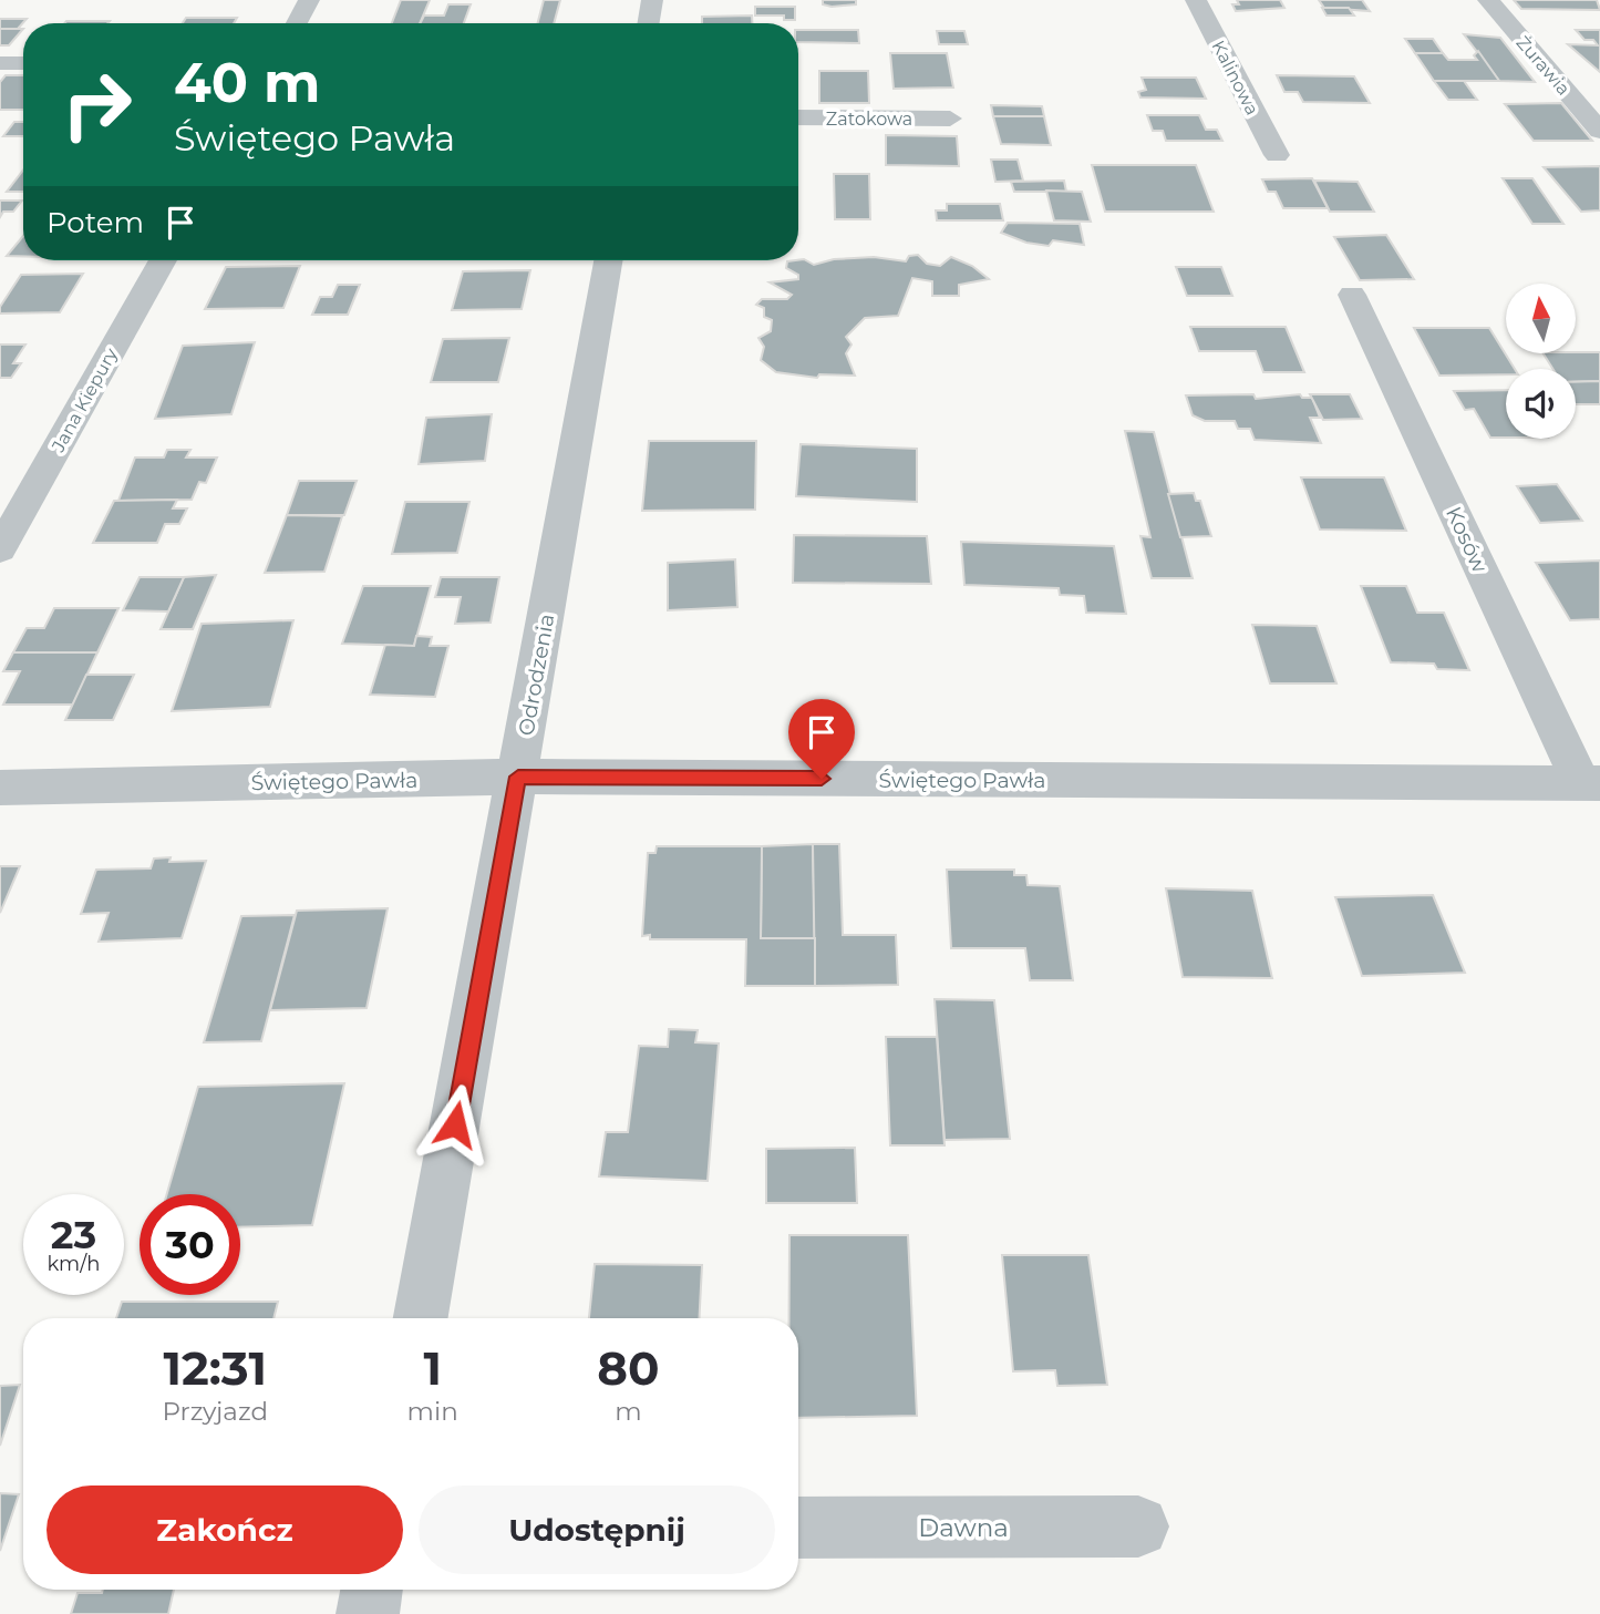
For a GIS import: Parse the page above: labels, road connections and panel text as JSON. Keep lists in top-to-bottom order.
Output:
{
  "streets": {
    "street": [
      "Żurawia",
      "Kalinowa",
      "Zatokowa",
      "Jana Kiepury",
      "Kosów",
      "Odrodzenia",
      "Świętego Pawła",
      "Dawna"
    ]
  },
  "crossings": [
    ["Kosów", "Świętego Pawła"],
    ["Odrodzenia", "Świętego Pawła"]
  ],
  "north": "top",
  "page": {
    "turn": ["40 m", "Świętego Pawła"],
    "then": "Potem",
    "speed": "23 km/h",
    "limit": "30",
    "eta": [
      "12:31",
      "Przyjazd",
      "1",
      "min",
      "80",
      "m"
    ],
    "buttons": ["Zakończ", "Udostępnij"]
  }
}
